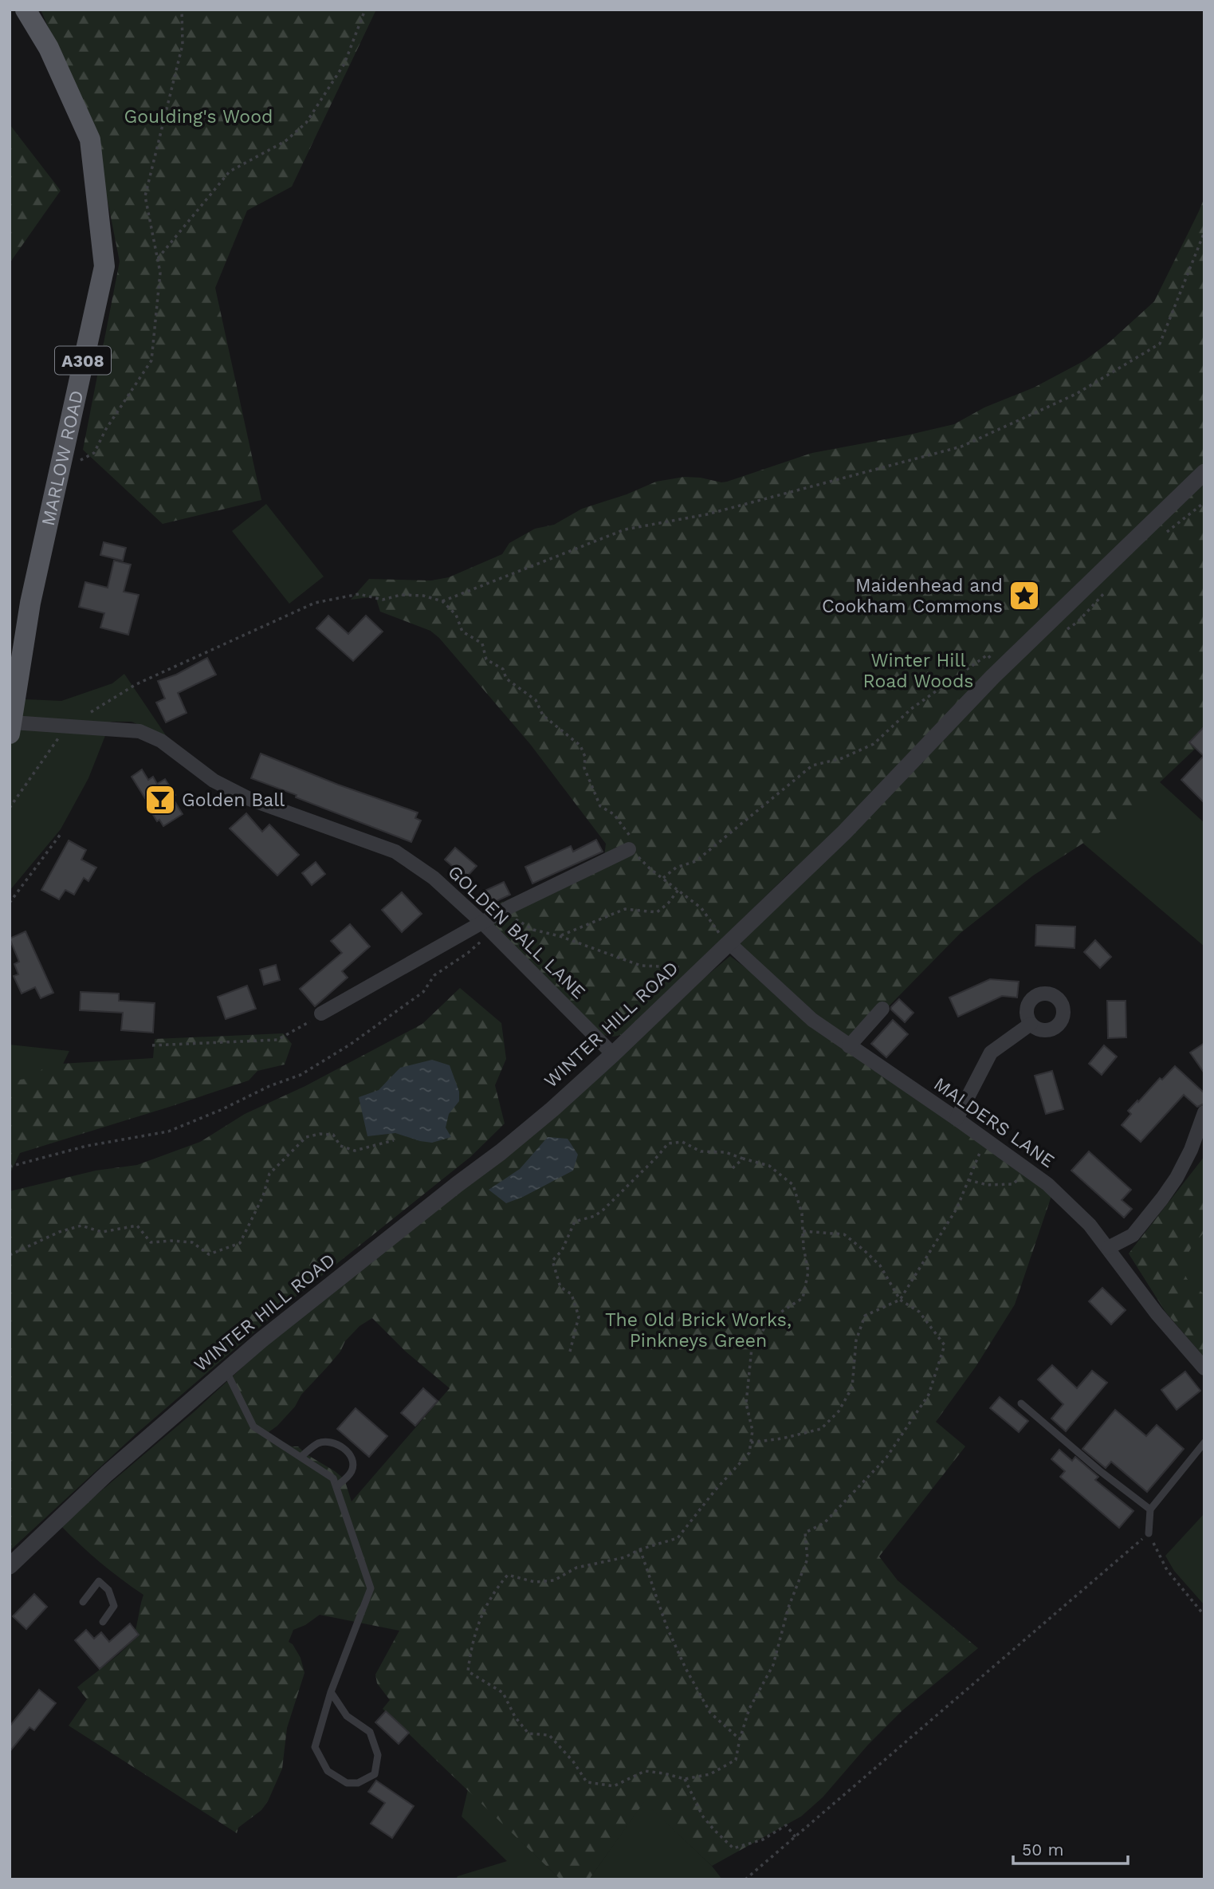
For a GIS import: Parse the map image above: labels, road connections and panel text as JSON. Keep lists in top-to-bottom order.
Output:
{
  "streets": {
    "main road": ["A308", "MARLOW ROAD"],
    "street": ["GOLDEN BALL LANE", "WINTER HILL ROAD", "MALDERS LANE"]
  },
  "crossings": [
    ["MARLOW ROAD", "GOLDEN BALL LANE"],
    ["GOLDEN BALL LANE", "WINTER HILL ROAD"],
    ["WINTER HILL ROAD", "MALDERS LANE"]
  ],
  "parks": ["Goulding's Wood", "Winter Hill Road Woods", "The Old Brick Works, Pinkneys Green"],
  "places": {
    "place": ["Maidenhead and Cookham Commons"],
    "bar": ["Golden Ball"]
  },
  "scale_bar": "50 m"
}
